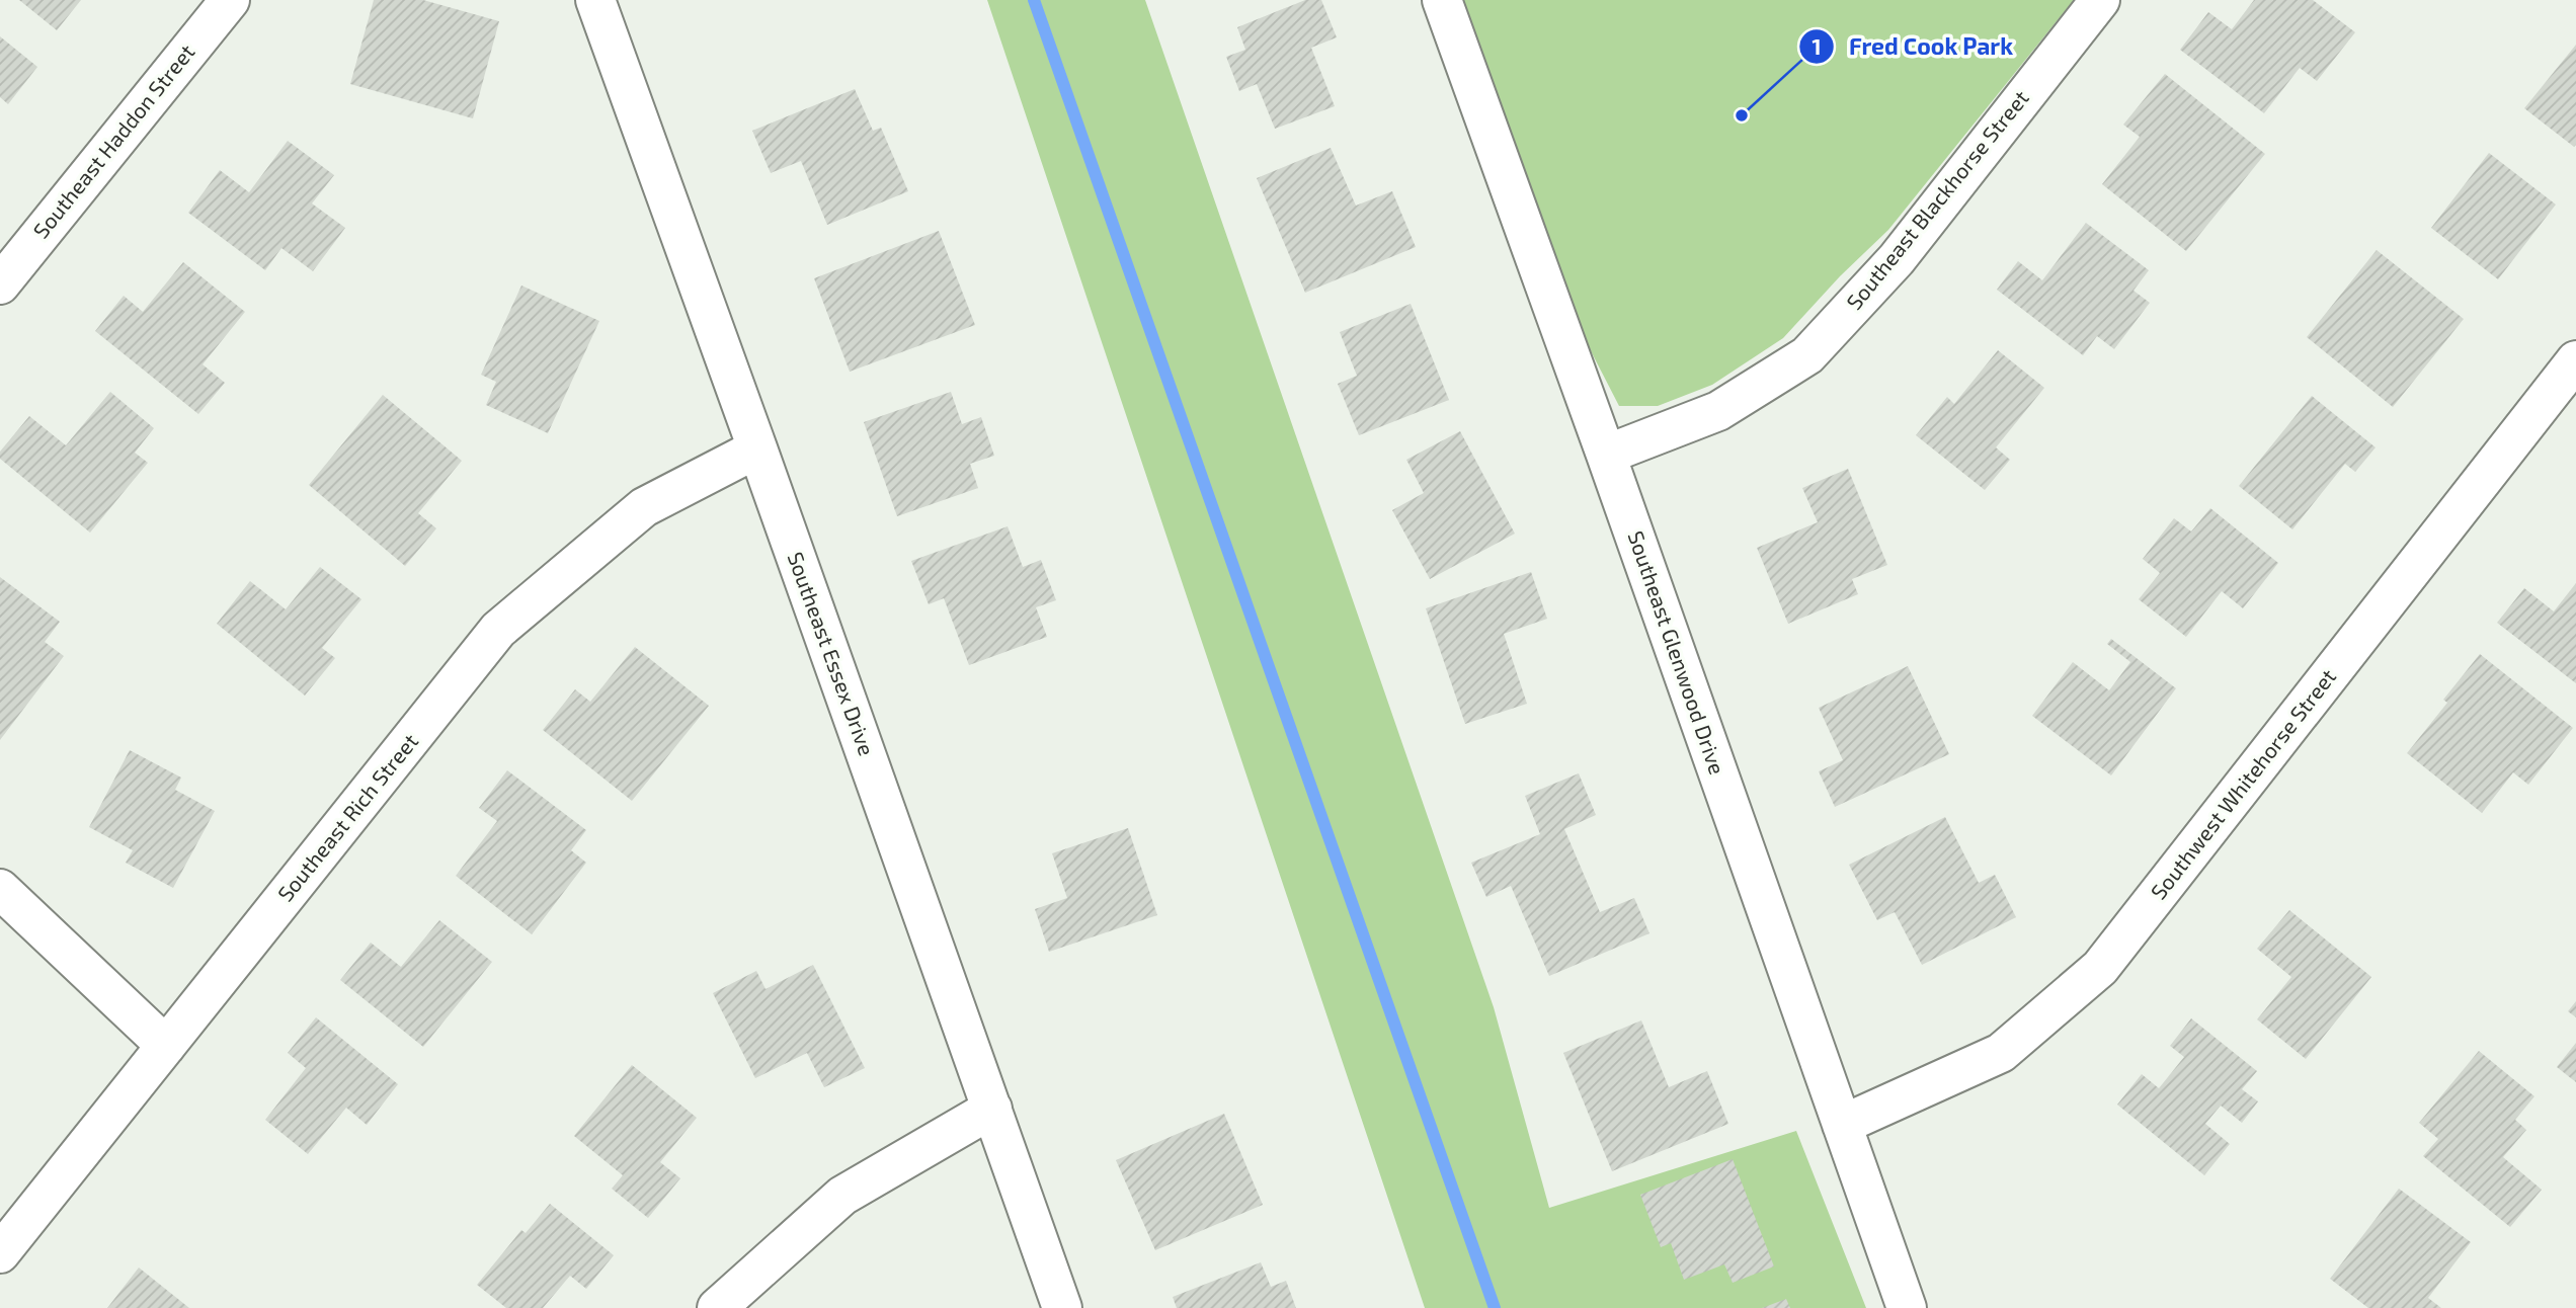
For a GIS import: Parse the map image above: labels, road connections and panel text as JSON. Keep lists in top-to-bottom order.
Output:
{
  "streets": {
    "street": [
      "Southeast Haddon Street",
      "Southeast Blackhorse Street",
      "Southeast Glenwood Drive",
      "Southeast Essex Drive",
      "Southwest Whitehorse Street",
      "Southeast Rich Street"
    ]
  },
  "crossings": [
    ["Southeast Blackhorse Street", "Southeast Glenwood Drive"],
    ["Southeast Glenwood Drive", "Southwest Whitehorse Street"],
    ["Southeast Essex Drive", "Southeast Rich Street"]
  ],
  "places": ["Fred Cook Park"]
}
